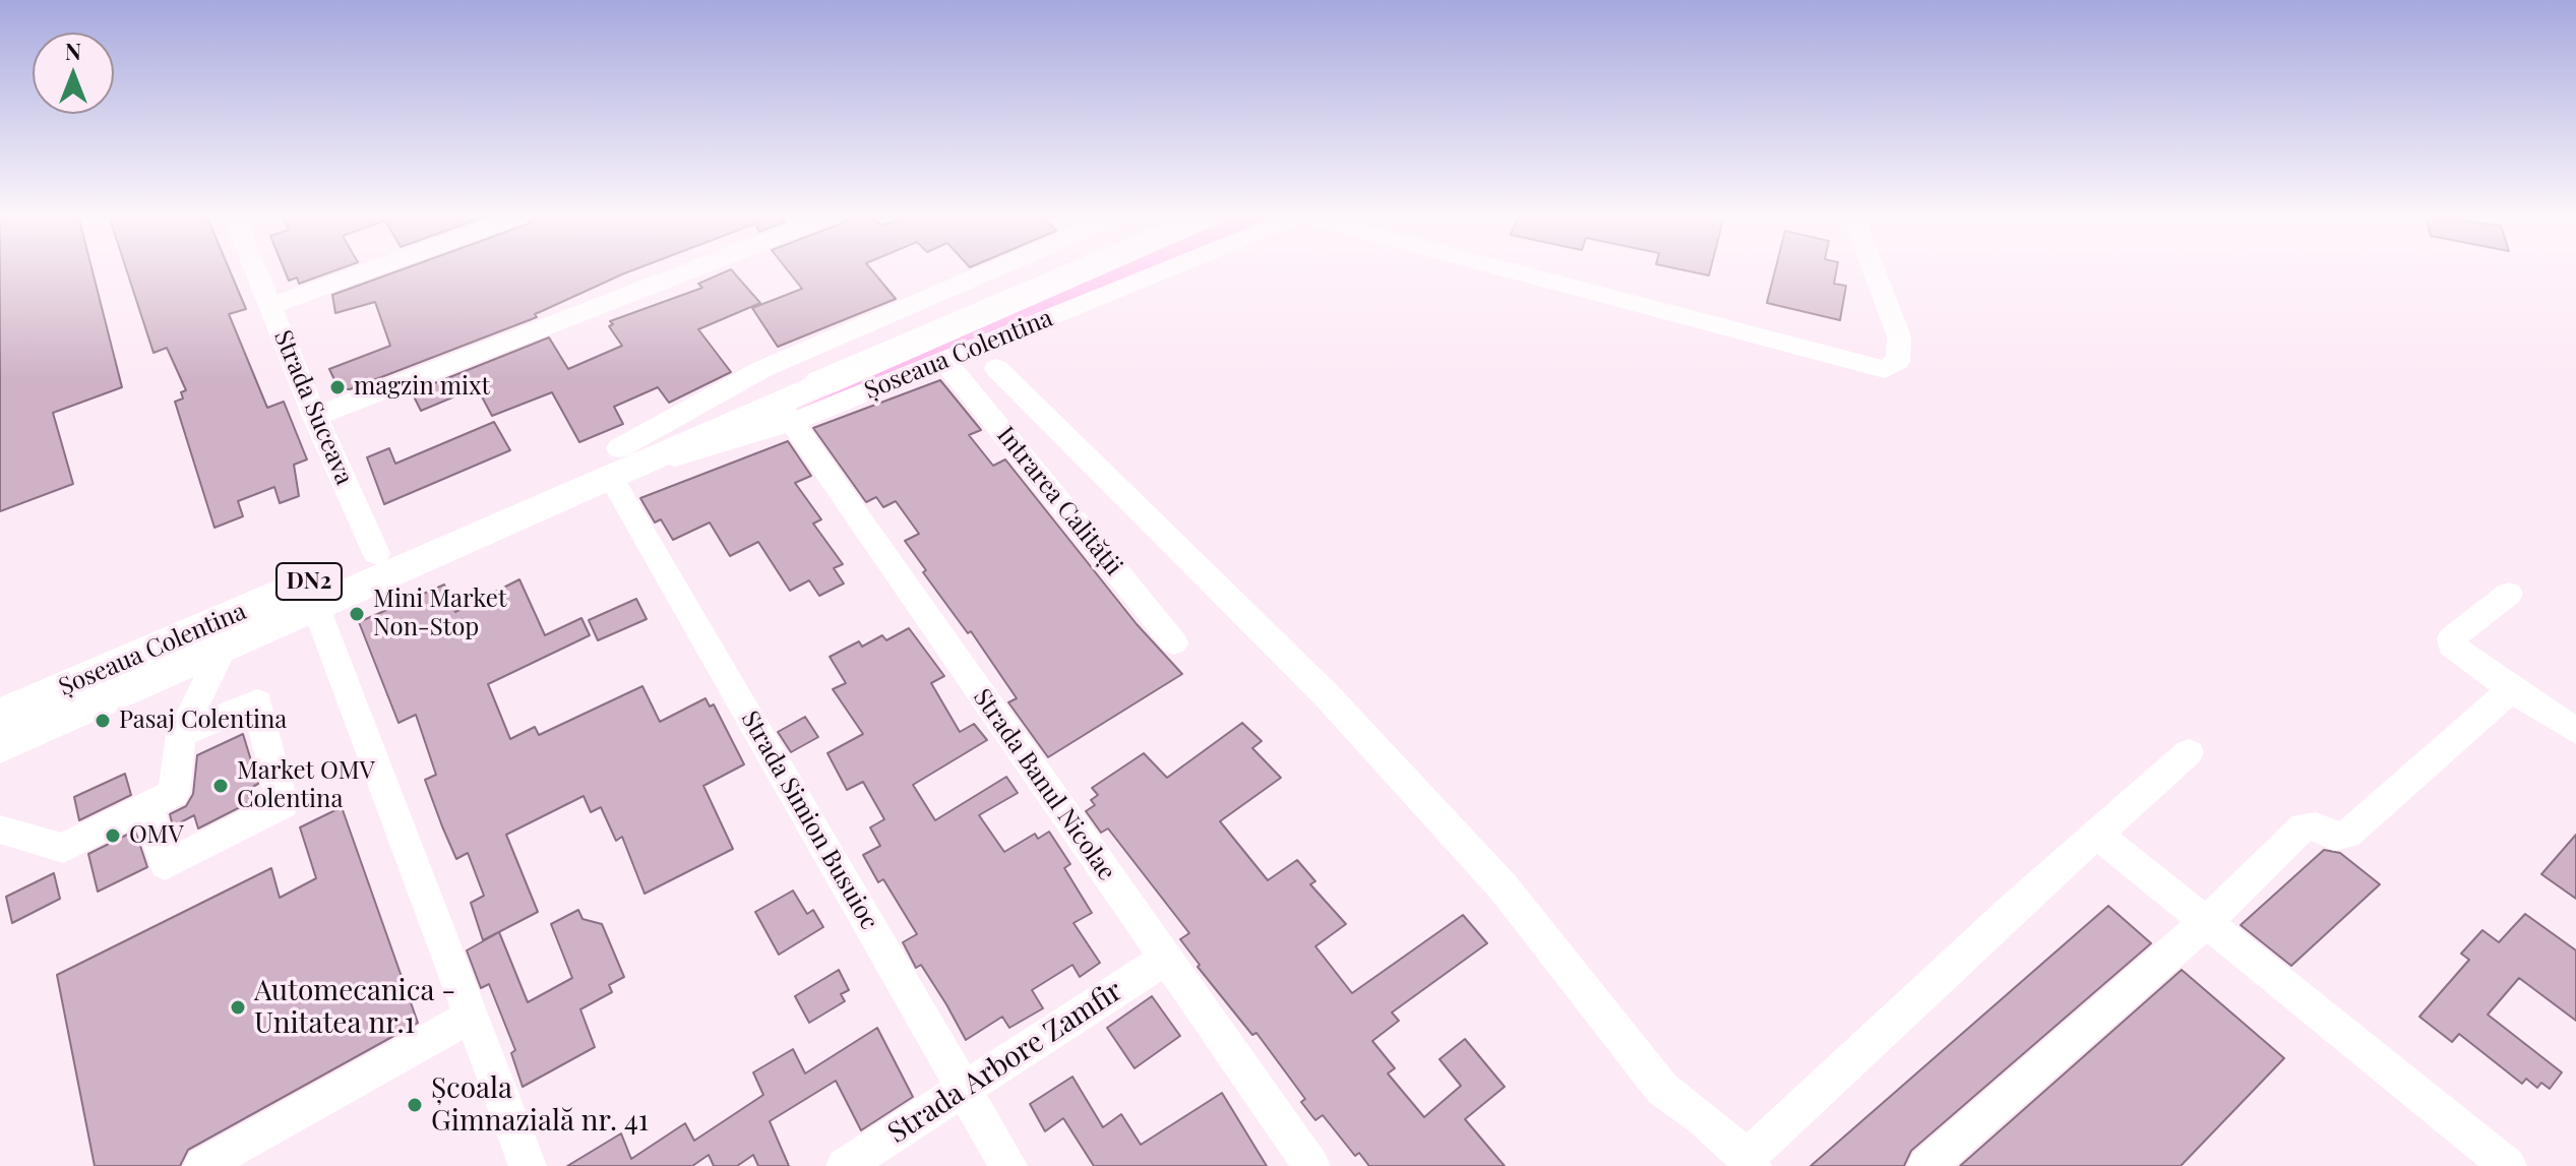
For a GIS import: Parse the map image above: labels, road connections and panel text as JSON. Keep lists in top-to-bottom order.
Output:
{
  "streets": {
    "highway": ["DN2"],
    "main road": ["Șoseaua Colentina"],
    "street": [
      "Strada Suceava",
      "Intrarea Calității",
      "Strada Banul Nicolae",
      "Strada Simion Busuioc",
      "Strada Arbore Zamfir"
    ]
  },
  "crossings": [
    ["Șoseaua Colentina", "Strada Suceava"],
    ["Șoseaua Colentina", "Intrarea Calității"],
    ["Șoseaua Colentina", "DN2"],
    ["Șoseaua Colentina", "Strada Banul Nicolae"],
    ["Șoseaua Colentina", "Strada Simion Busuioc"],
    ["Strada Banul Nicolae", "Strada Arbore Zamfir"],
    ["Strada Simion Busuioc", "Strada Arbore Zamfir"]
  ],
  "places": [
    "magzin mixt",
    "Mini Market Non-Stop",
    "Pasaj Colentina",
    "Market OMV Colentina",
    "OMV",
    "Automecanica - Unitatea nr.1",
    "Școala Gimnazială nr. 41"
  ],
  "north": "top"
}
